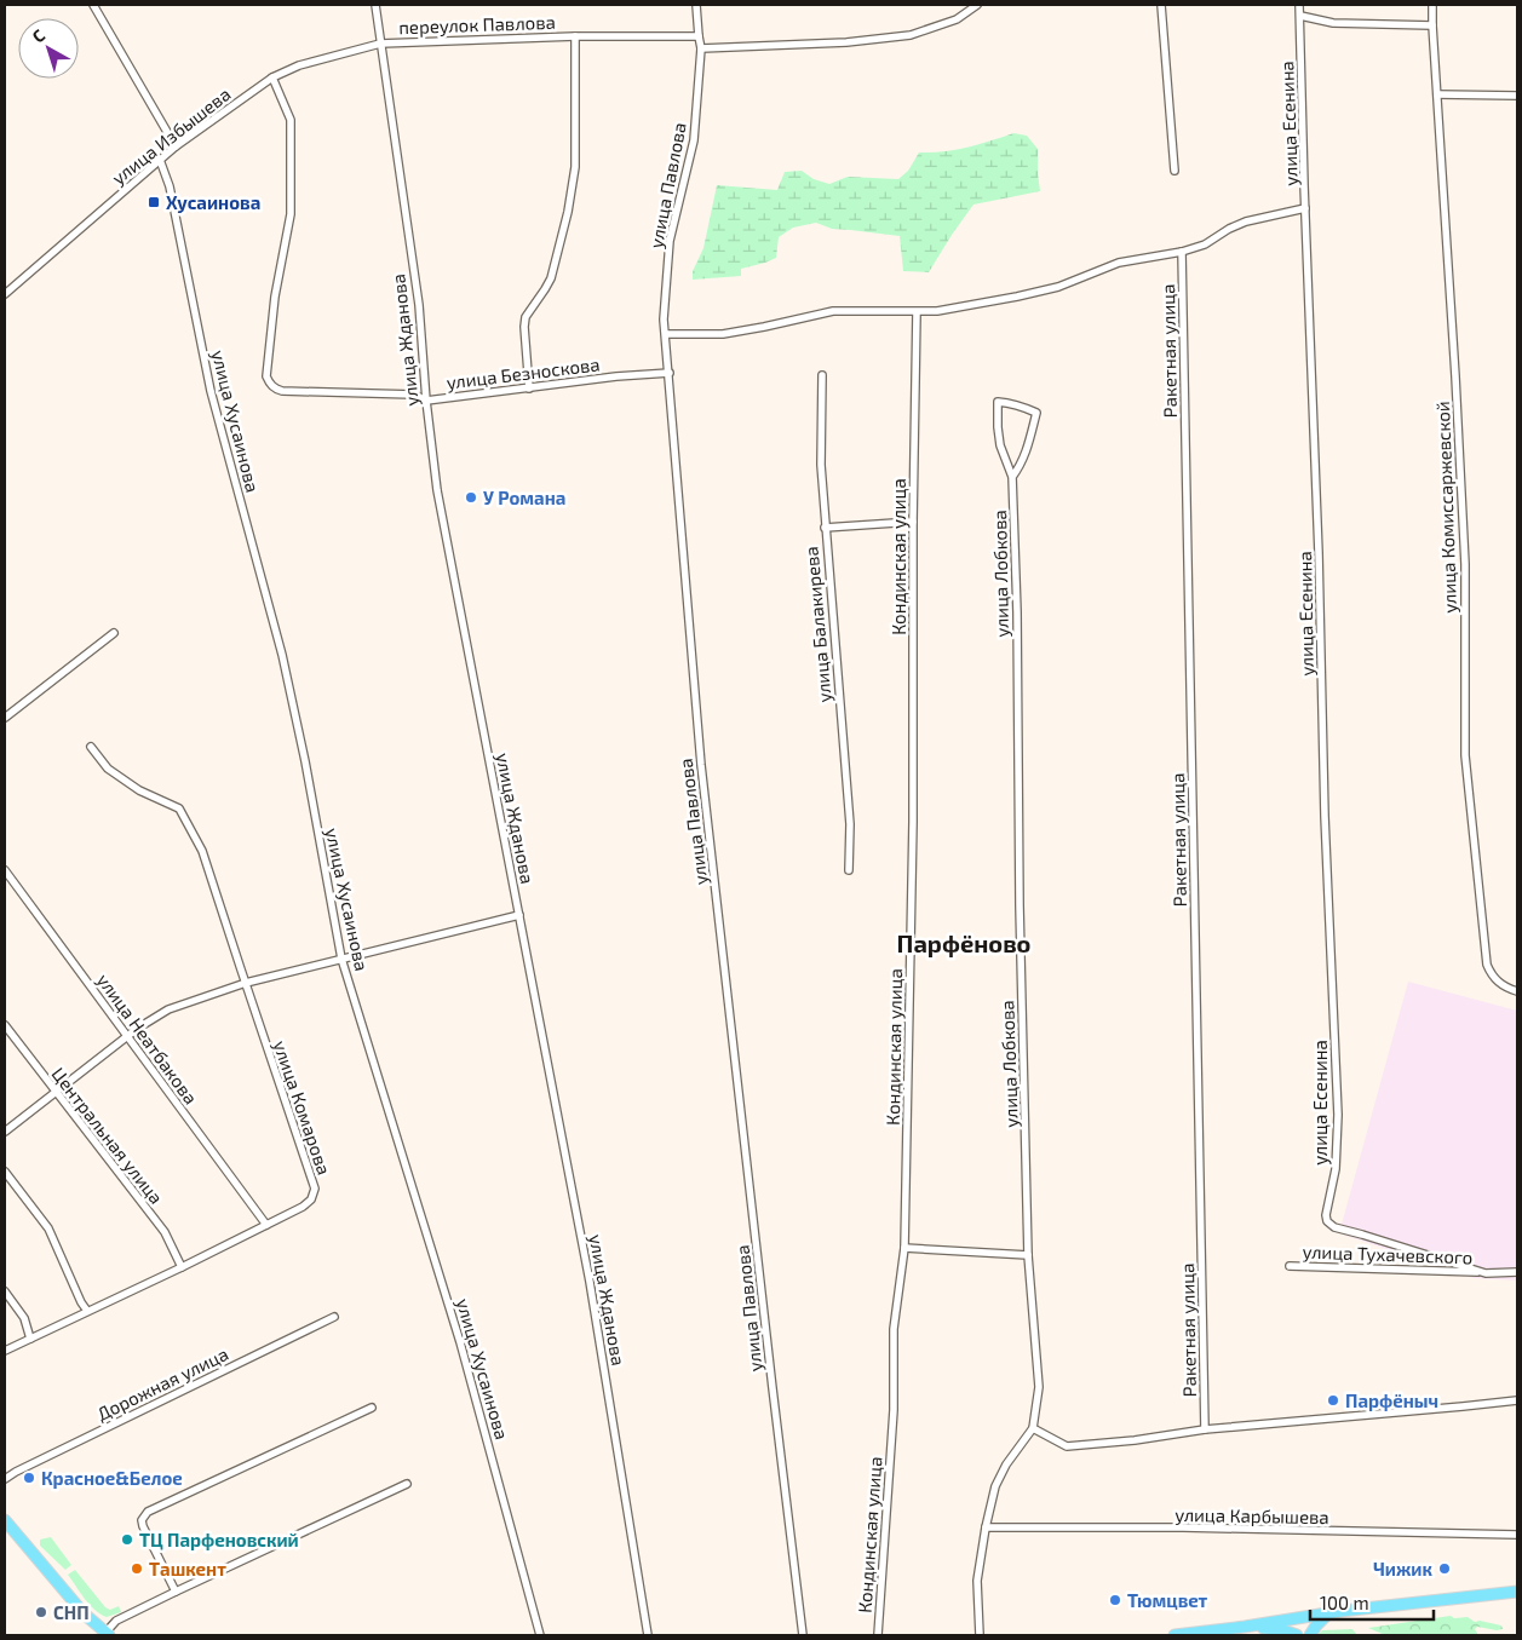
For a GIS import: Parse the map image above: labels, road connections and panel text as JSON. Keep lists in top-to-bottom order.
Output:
{
  "streets": {
    "street": [
      "переулок Павлова",
      "улица Есенина",
      "улица Избышева",
      "улица Павлова",
      "улица Жданова",
      "Ракетная улица",
      "улица Безноскова",
      "улица Хусаинова",
      "улица Комиссаржевской",
      "Кондинская улица",
      "улица Лобкова",
      "улица Балакирева",
      "улица Неатбакова",
      "улица Комарова",
      "Центральная улица",
      "улица Тухачевского",
      "Дорожная улица",
      "улица Карбышева"
    ]
  },
  "crossings": [
    ["переулок Павлова", "улица Избышева"],
    ["переулок Павлова", "улица Павлова"],
    ["переулок Павлова", "улица Жданова"],
    ["переулок Павлова", "улица Безноскова"],
    ["улица Есенина", "улица Тухачевского"],
    ["улица Избышева", "улица Жданова"],
    ["улица Избышева", "улица Безноскова"],
    ["улица Избышева", "улица Хусаинова"],
    ["улица Павлова", "улица Безноскова"],
    ["улица Жданова", "улица Безноскова"],
    ["улица Лобкова", "улица Карбышева"],
    ["улица Неатбакова", "улица Комарова"],
    ["улица Комарова", "Центральная улица"]
  ],
  "districts": ["Парфёново"],
  "places": {
    "transit": ["Хусаинова"],
    "other": [
      "У Романа",
      "Парфёныч",
      "Красное&Белое",
      "ТЦ Парфеновский",
      "Ташкент",
      "Чижик",
      "Тюмцвет",
      "СНП"
    ]
  },
  "scale_bar": "100 m",
  "north": "top left"
}
